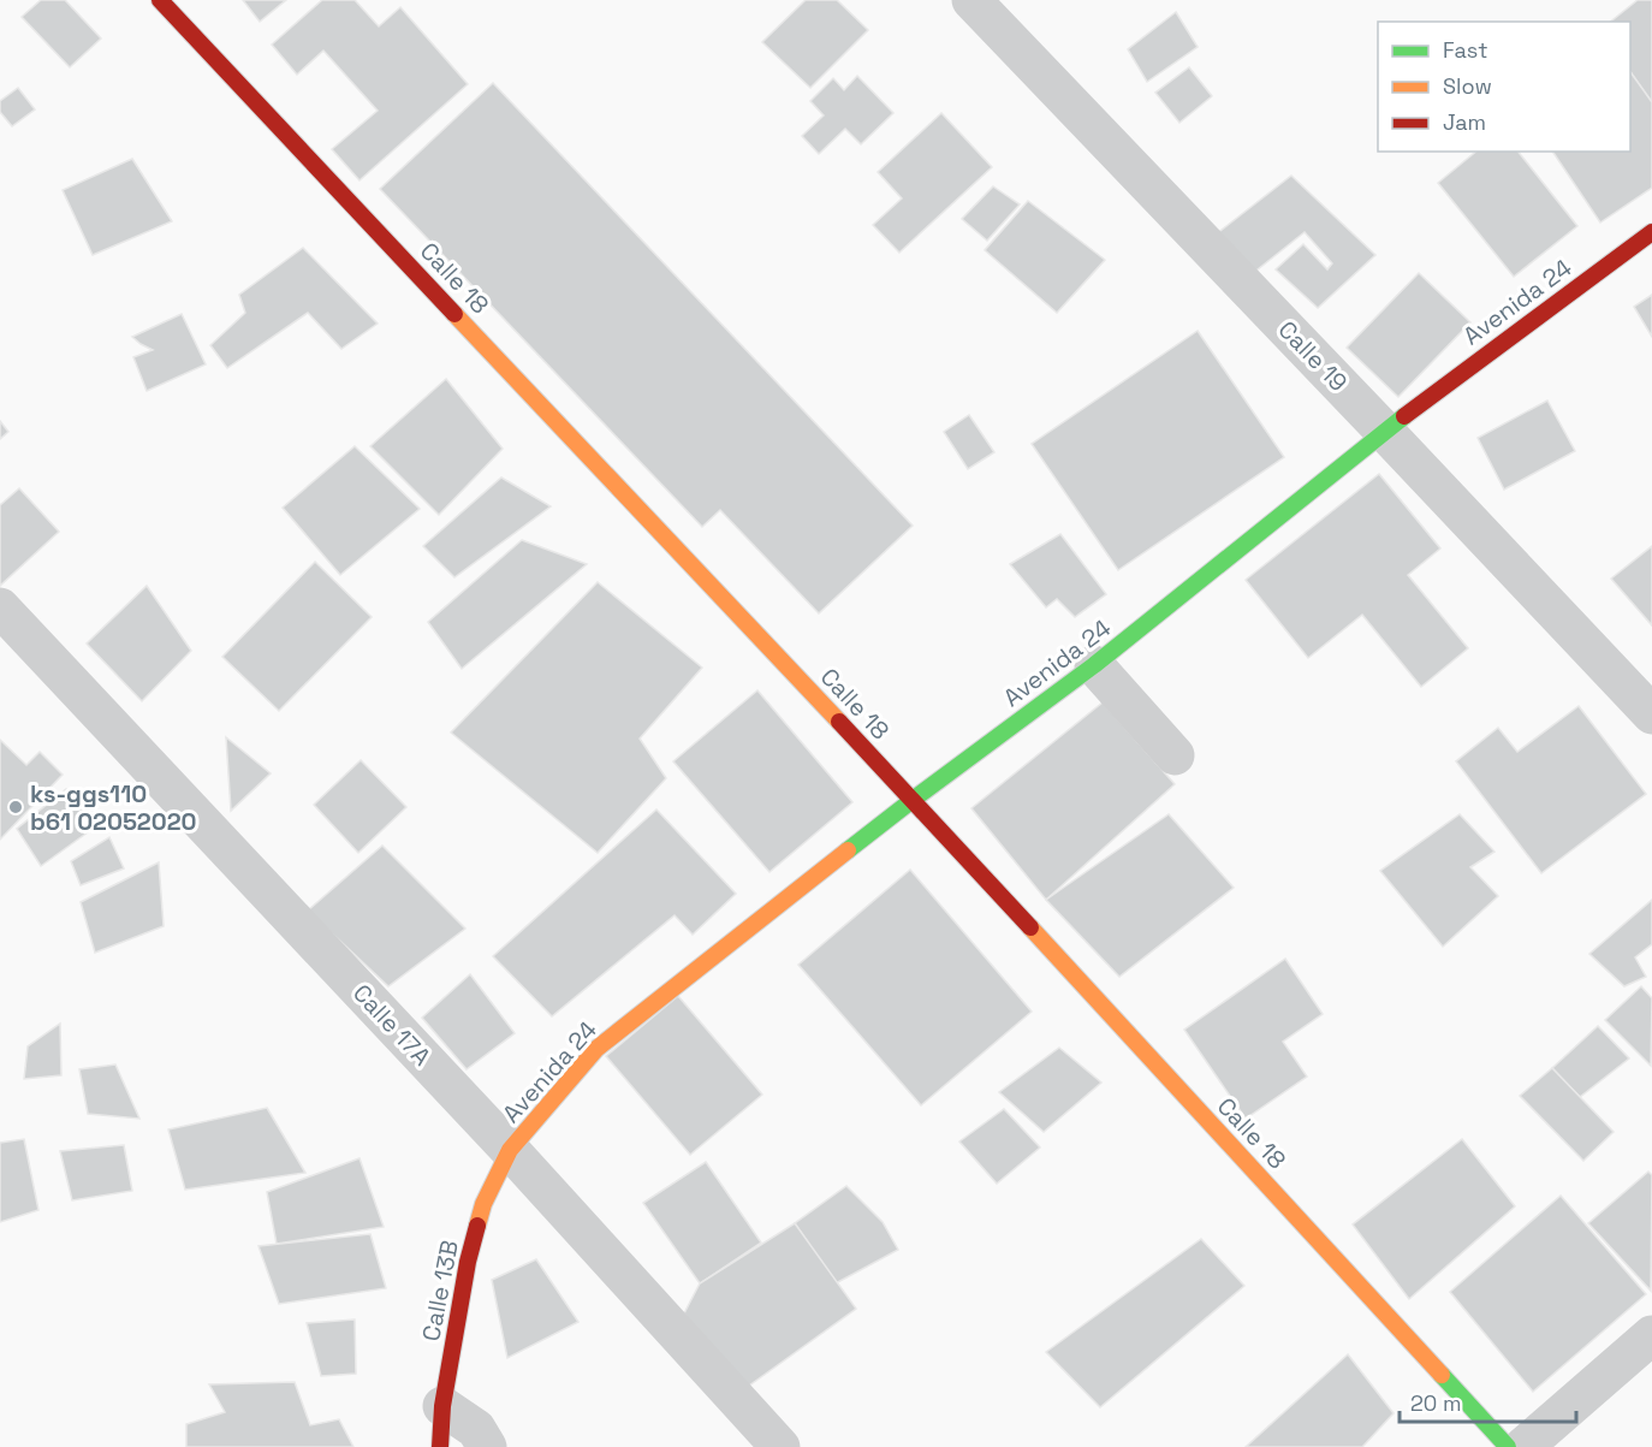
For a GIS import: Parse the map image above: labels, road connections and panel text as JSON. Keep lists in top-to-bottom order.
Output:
{
  "streets": {
    "street": [
      "Calle 18",
      "Avenida 24",
      "Calle 19",
      "Calle 17A",
      "Calle 13B"
    ]
  },
  "crossings": [
    ["Calle 18", "Avenida 24"],
    ["Avenida 24", "Calle 19"],
    ["Avenida 24", "Calle 17A"],
    ["Avenida 24", "Calle 13B"],
    ["Calle 17A", "Calle 13B"]
  ],
  "places": ["ks-ggs110 b61 02052020"],
  "legend": ["Fast", "Slow", "Jam"],
  "scale_bar": "20 m"
}
